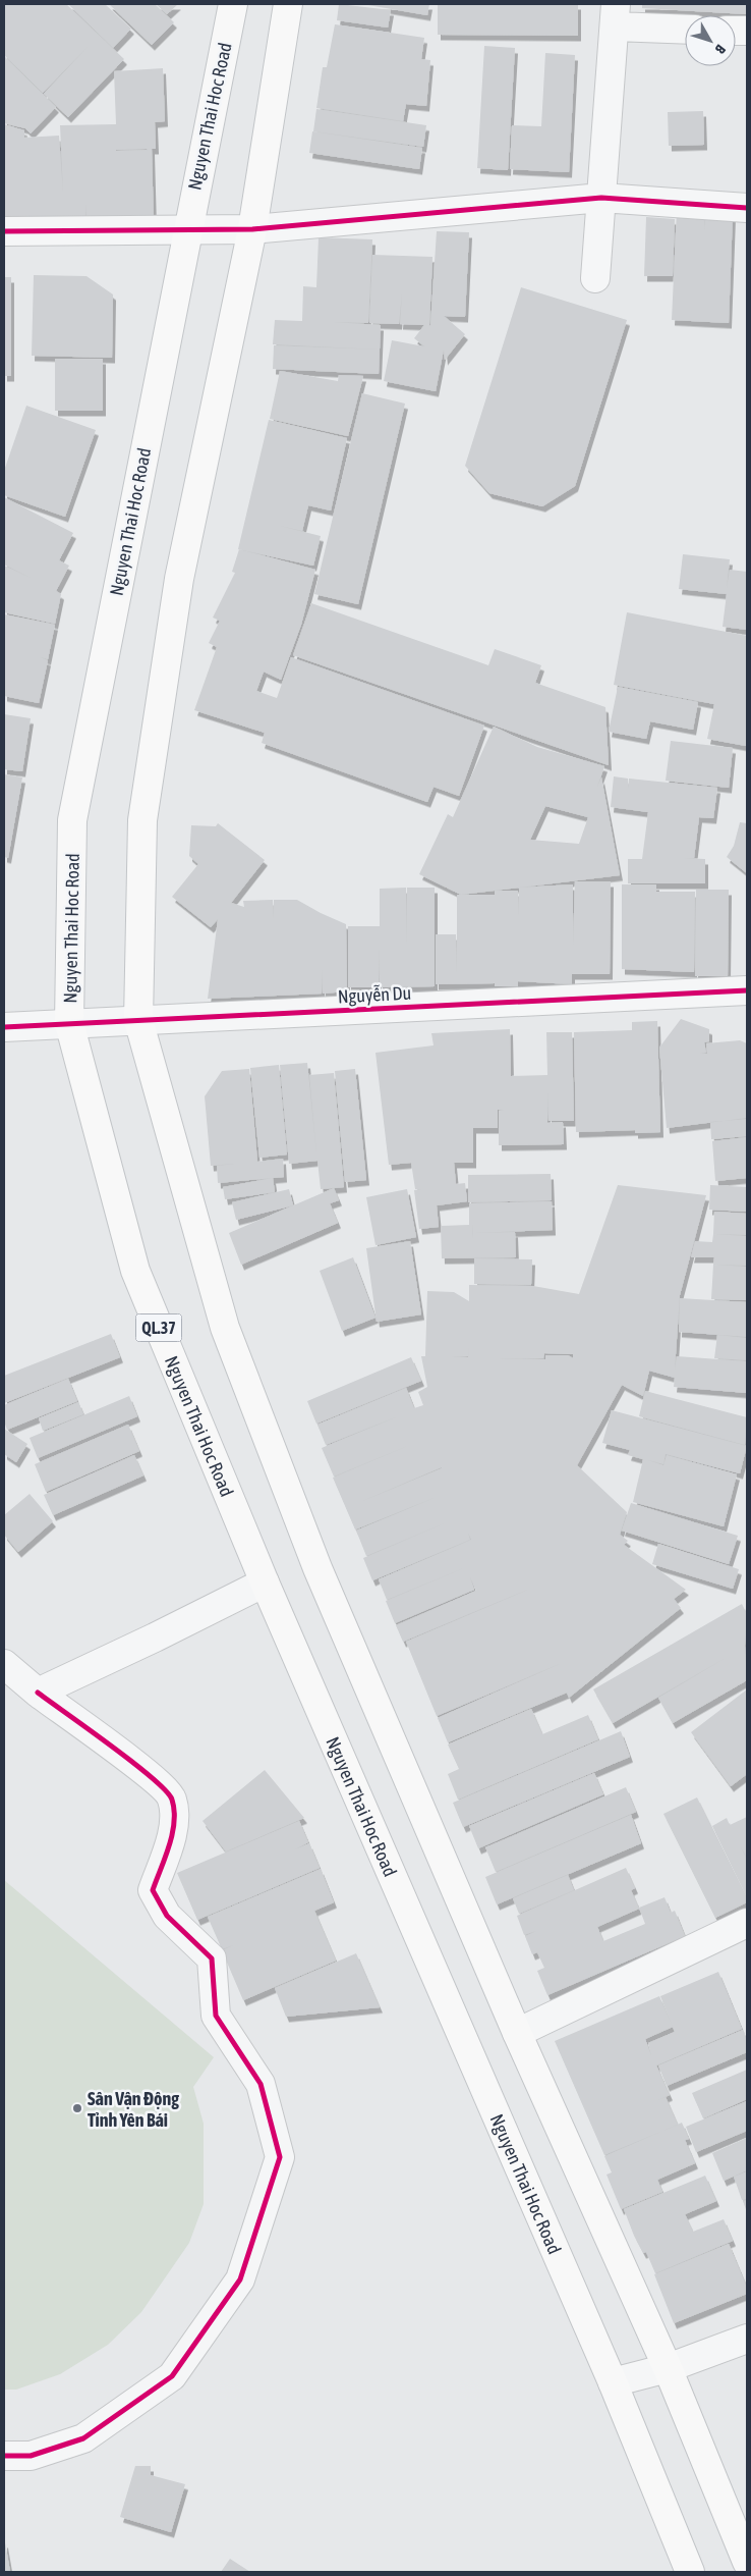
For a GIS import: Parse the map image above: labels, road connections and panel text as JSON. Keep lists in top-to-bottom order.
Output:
{
  "streets": {
    "main road": ["Nguyen Thai Hoc Road", "QL.37"],
    "street": ["Nguyễn Du"]
  },
  "crossings": [
    ["Nguyen Thai Hoc Road", "Nguyễn Du"]
  ],
  "places": ["Sân Vận Động Tỉnh Yên Bái"],
  "north": "bottom right"
}
